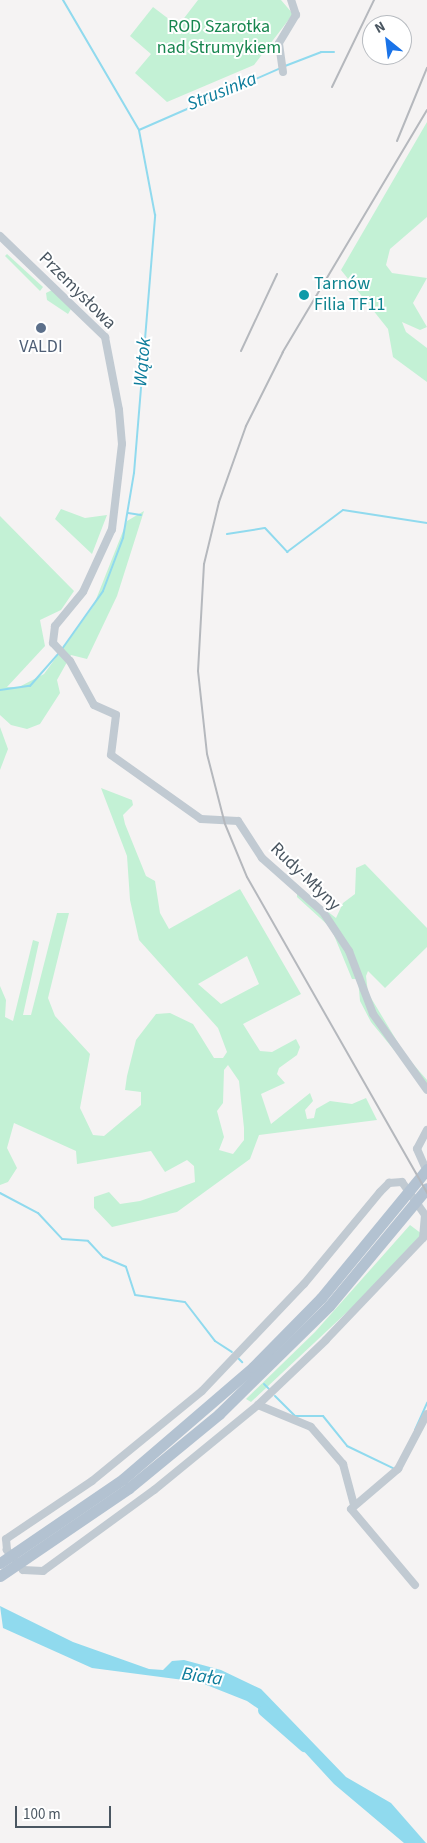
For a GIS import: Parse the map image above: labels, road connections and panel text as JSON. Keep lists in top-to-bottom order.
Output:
{
  "streets": {
    "street": ["Przemysłowa", "Rudy-Młyny"]
  },
  "crossings": [
    ["Przemysłowa", "Rudy-Młyny"]
  ],
  "water": ["Strusinka", "Wątok", "Biała"],
  "parks": ["ROD Szarotka nad Strumykiem"],
  "places": ["Tarnów Filia TF11", "VALDI"],
  "scale_bar": "100 m",
  "north": "top left"
}
